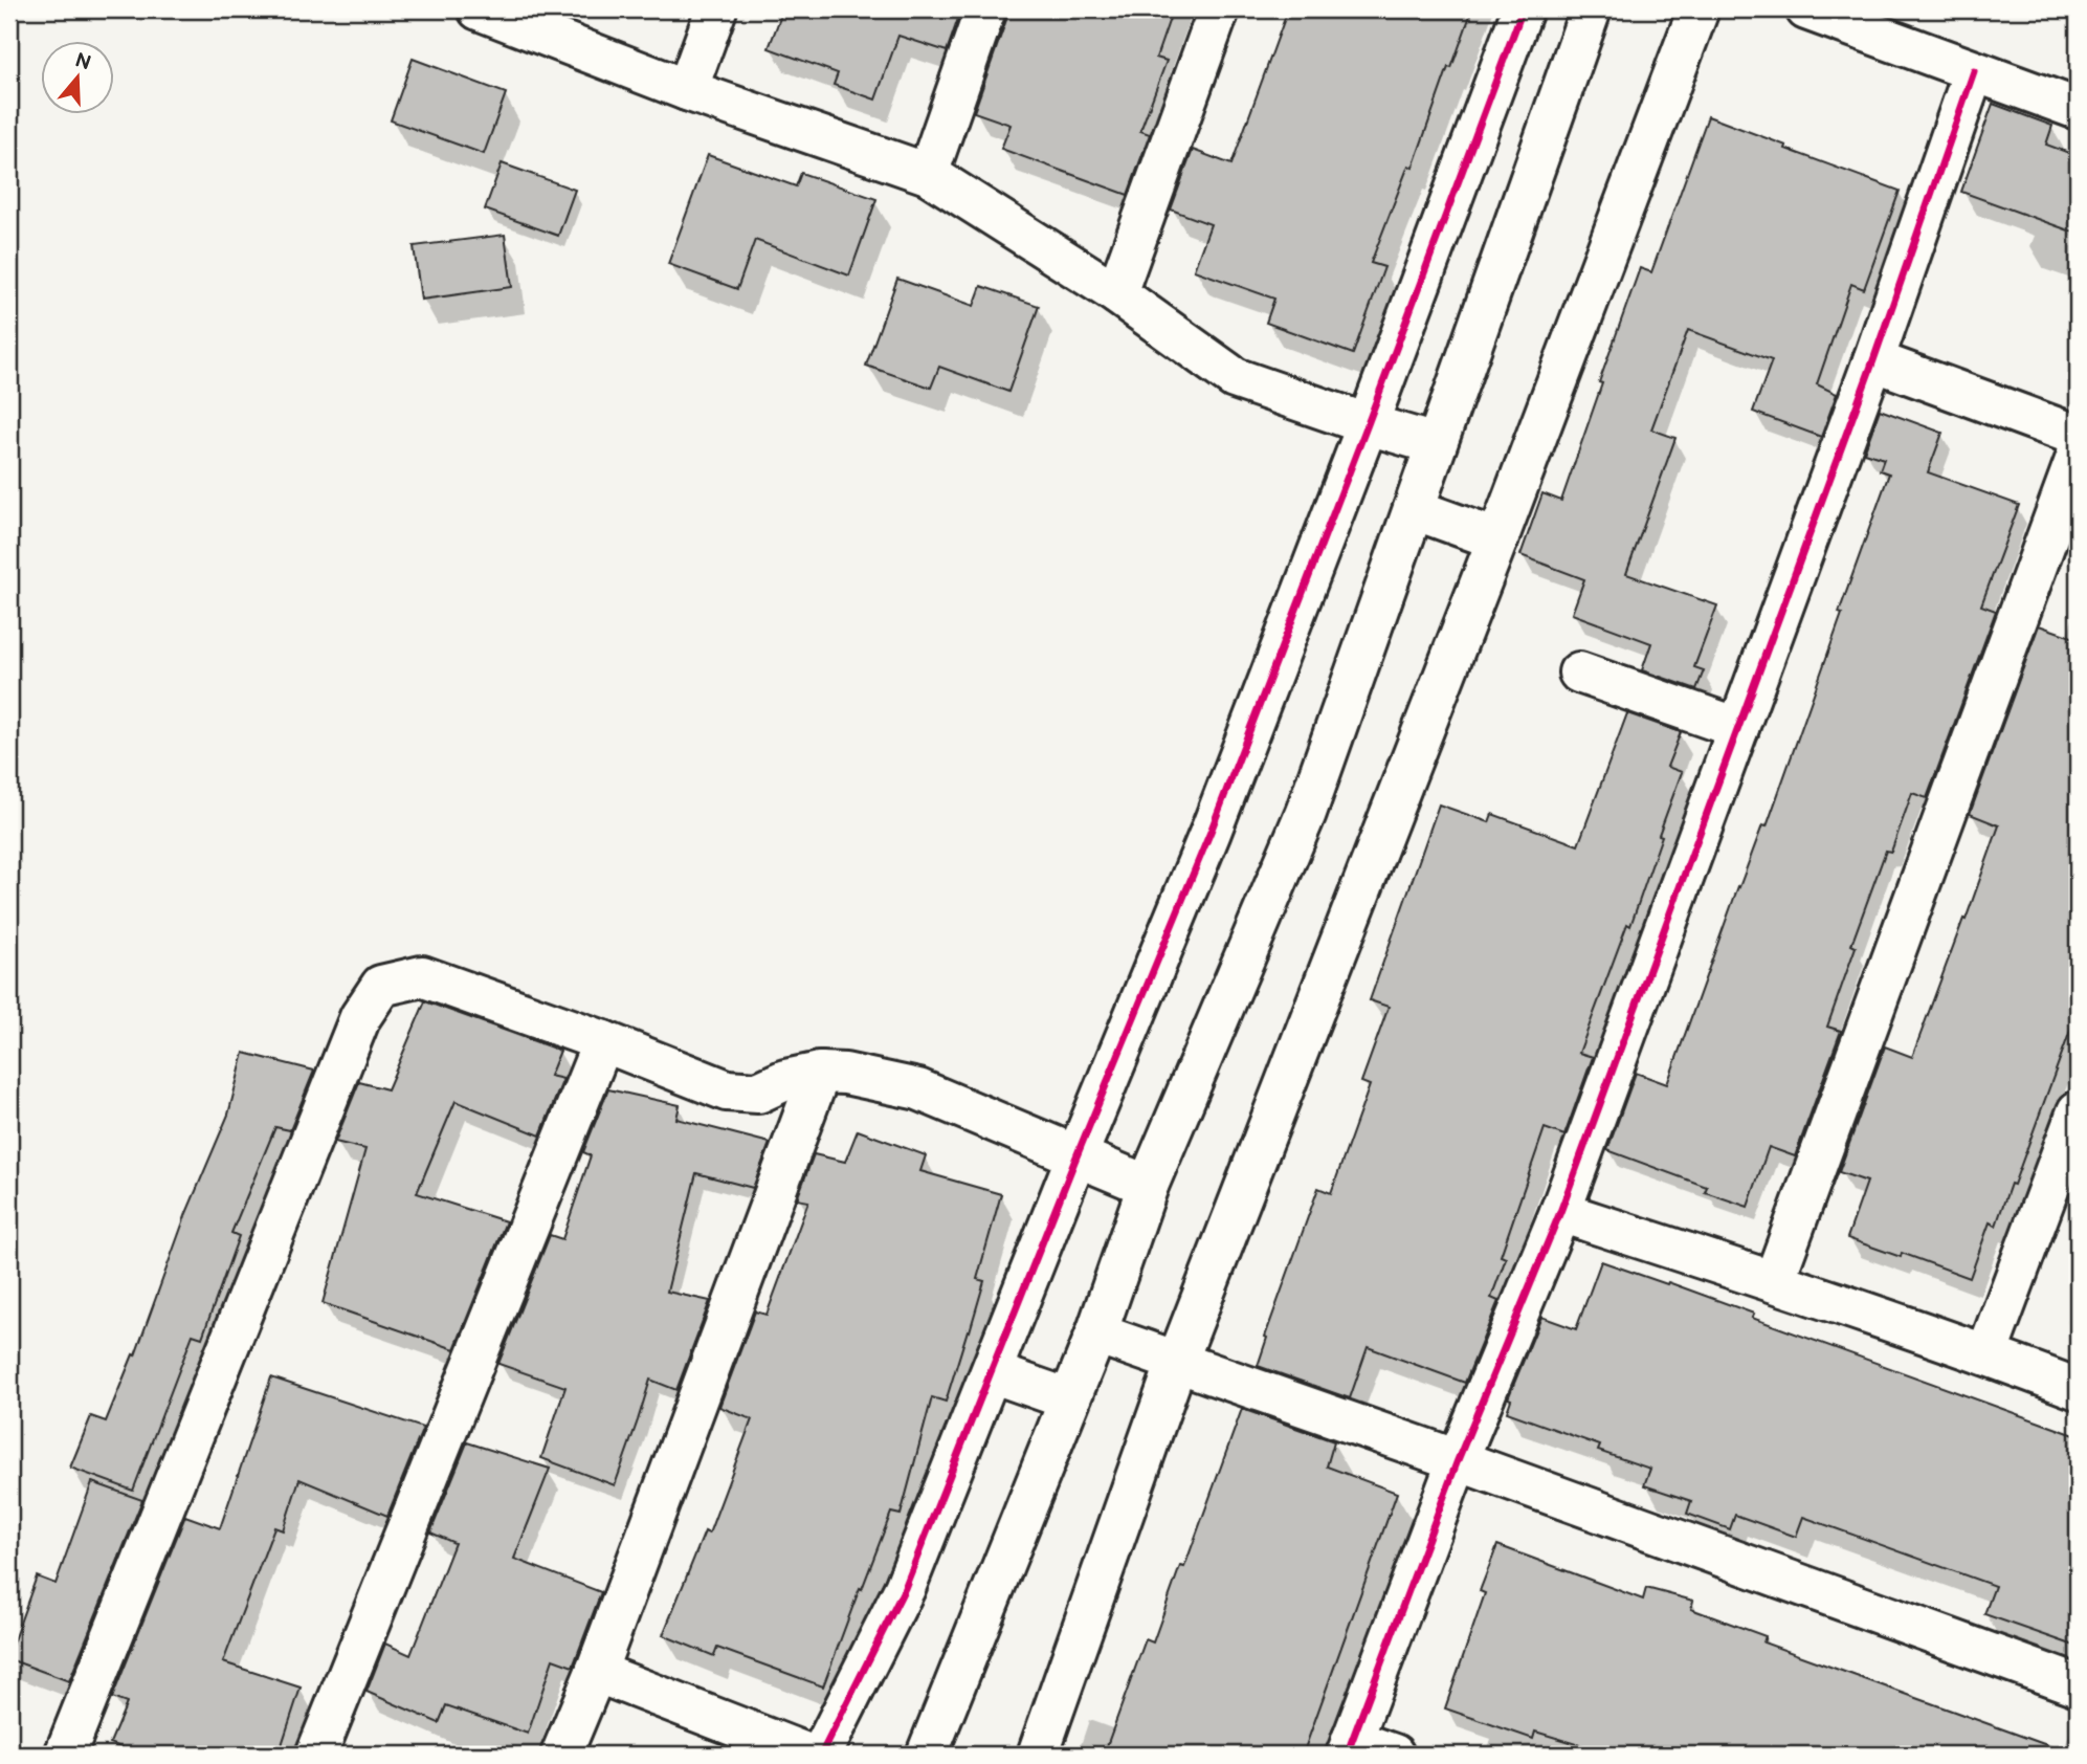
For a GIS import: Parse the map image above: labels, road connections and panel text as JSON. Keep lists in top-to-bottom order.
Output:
{
  "north": "top"
}
